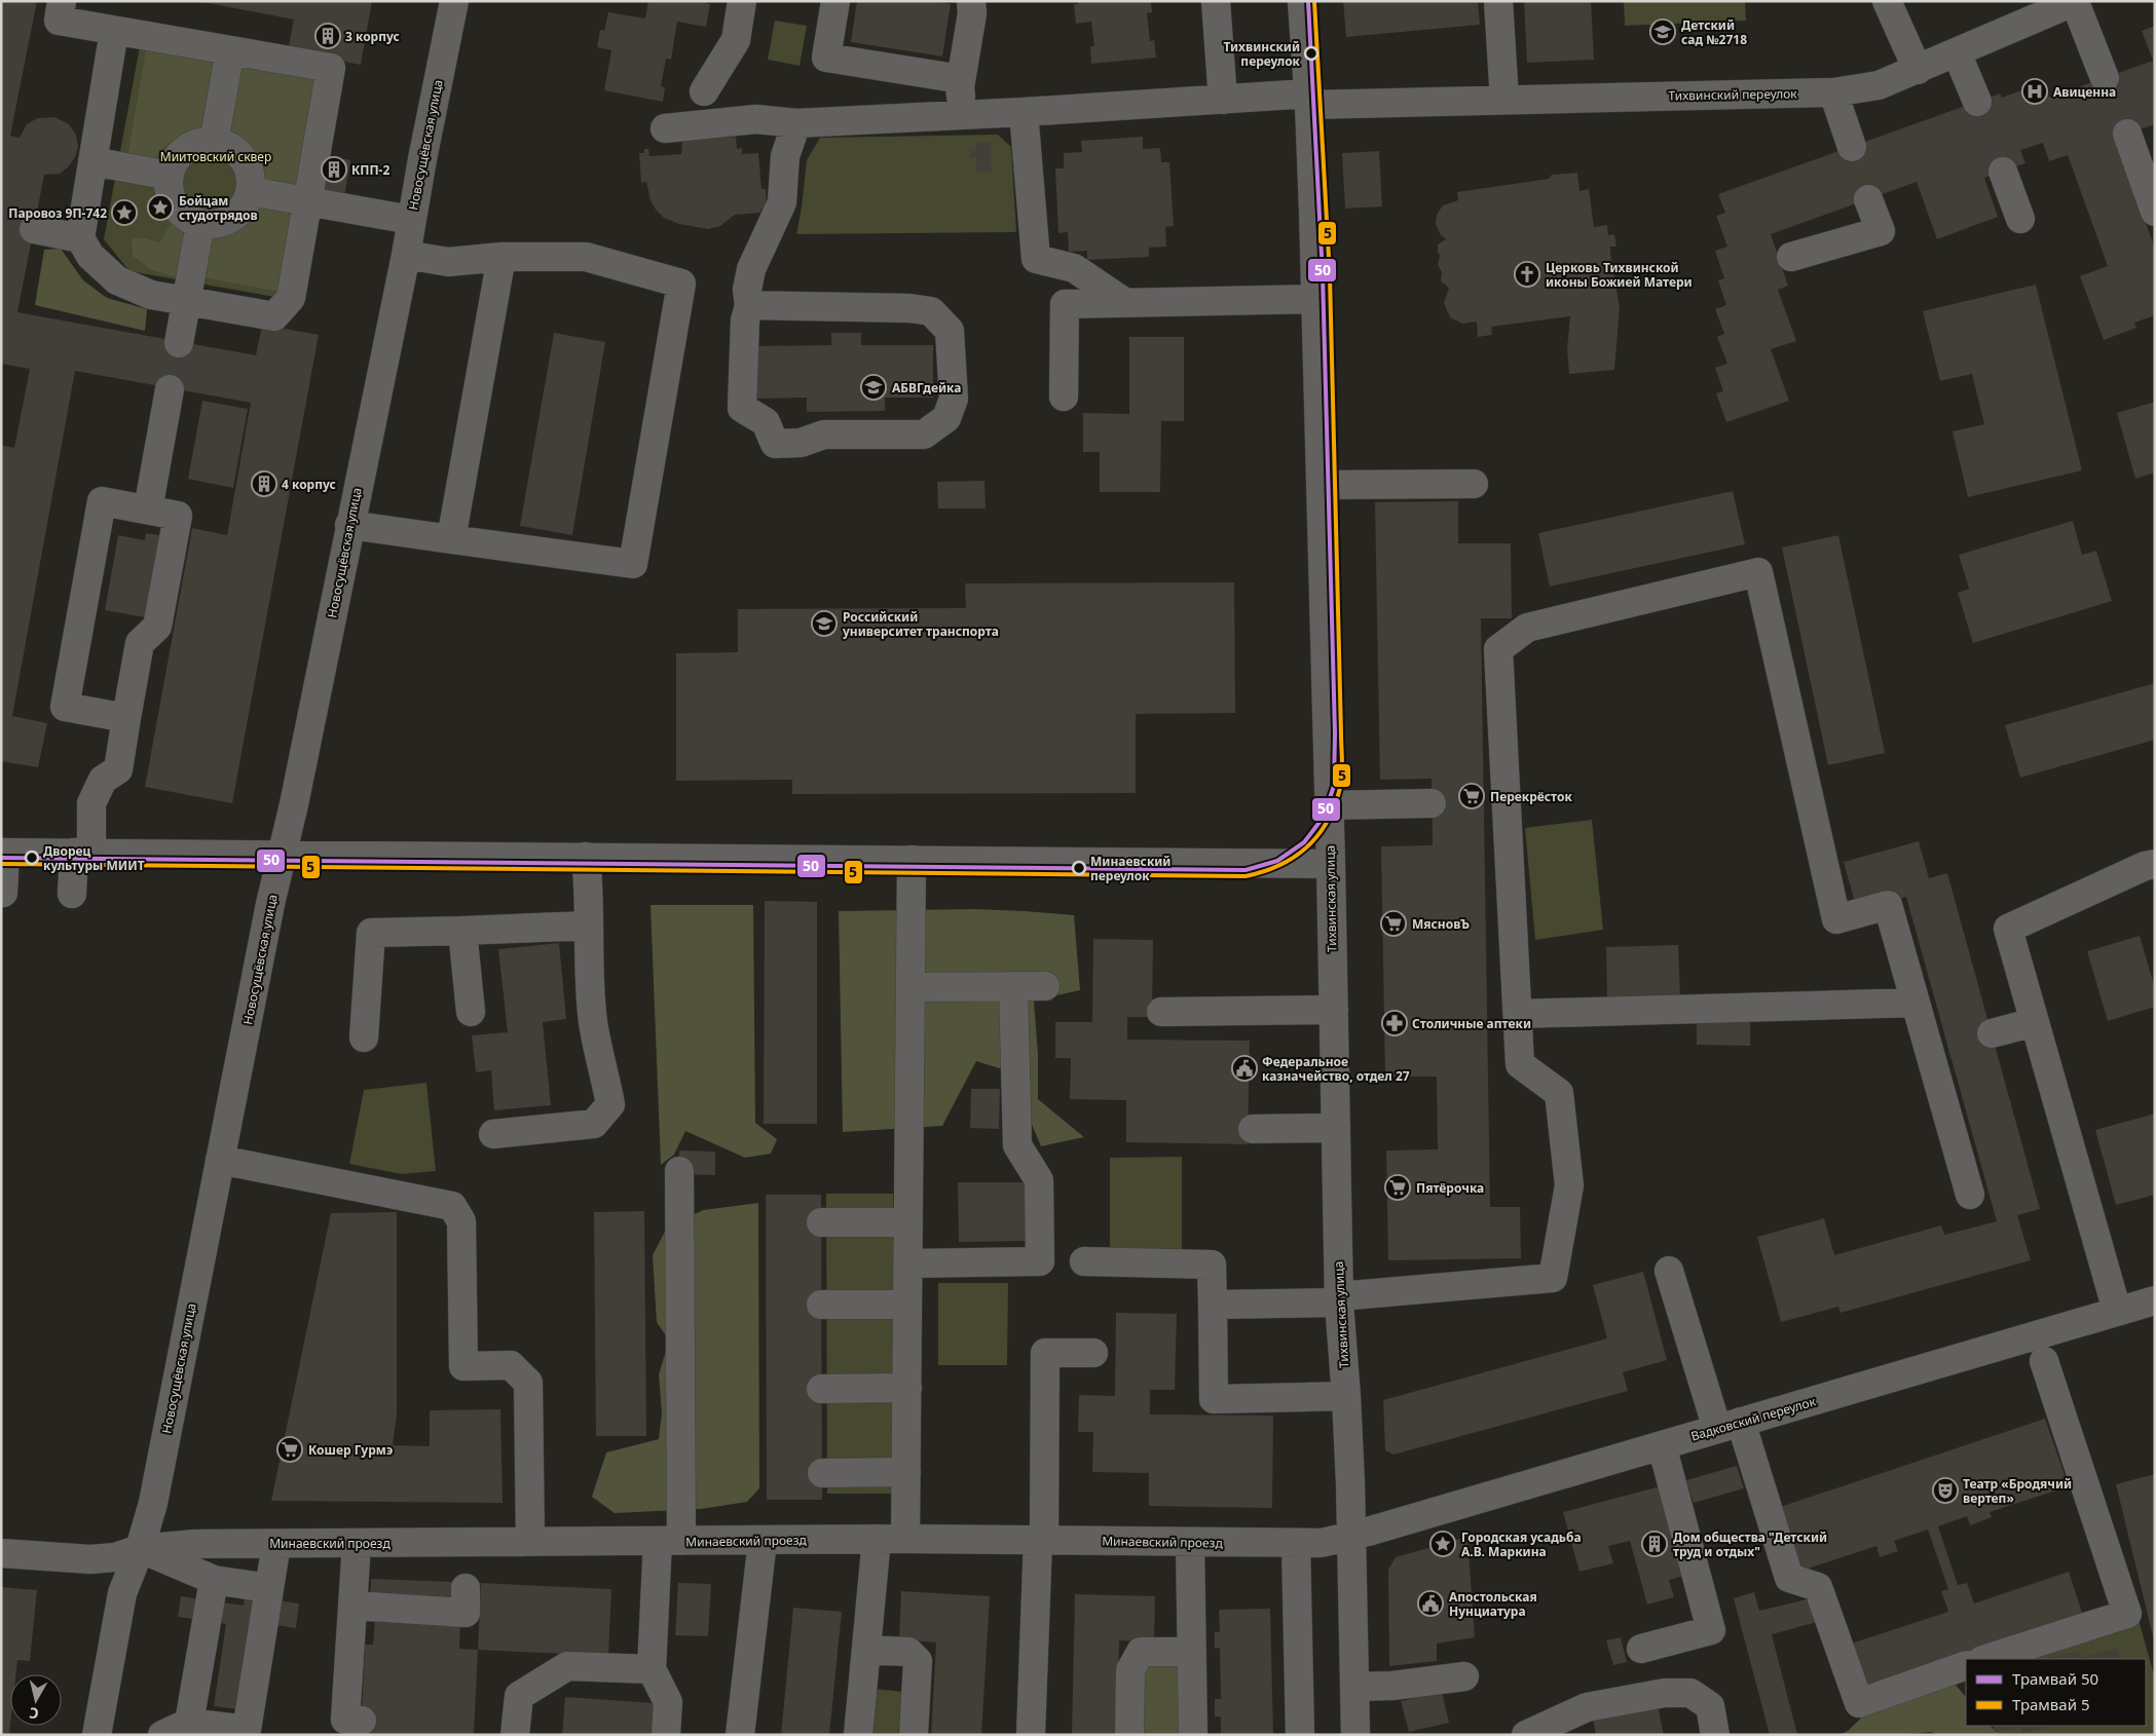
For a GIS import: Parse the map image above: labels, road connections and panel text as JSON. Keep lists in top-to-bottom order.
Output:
{
  "streets": {
    "street": [
      "Тихвинский переулок",
      "Новосущёвская улица",
      "Тихвинская улица",
      "Вадковский переулок",
      "Минаевский проезд"
    ]
  },
  "crossings": [
    ["Тихвинский переулок", "Тихвинская улица"],
    ["Новосущёвская улица", "Минаевский проезд"],
    ["Тихвинская улица", "Вадковский переулок"],
    ["Тихвинская улица", "Минаевский проезд"],
    ["Вадковский переулок", "Минаевский проезд"]
  ],
  "parks": ["Миитовский сквер"],
  "places": {
    "school or university": ["Детский сад №2718", "АБВГдейка", "Российский университет транспорта"],
    "building": [
      "3 корпус",
      "КПП-2",
      "4 корпус",
      "Дом общества \"Детский труд и отдых\""
    ],
    "other": ["Тихвинский переулок", "Дворец культуры МИИТ", "Минаевский переулок"],
    "hospital": ["Авиценна"],
    "place": ["Бойцам студотрядов", "Паровоз 9П-742", "Городская усадьба А.В. Маркина"],
    "church": ["Церковь Тихвинской иконы Божией Матери"],
    "supermarket": [
      "Перекрёсток",
      "МясновЪ",
      "Пятёрочка",
      "Кошер Гурмэ"
    ],
    "pharmacy": ["Столичные аптеки"],
    "public building": ["Федеральное казначейство, отдел 27", "Апостольская Нунциатура"],
    "theatre": ["Театр «Бродячий вертеп»"]
  },
  "lines": ["tram line 50", "tram line 5"],
  "legend": ["Трамвай 50", "Трамвай 5"],
  "north": "bottom"
}
